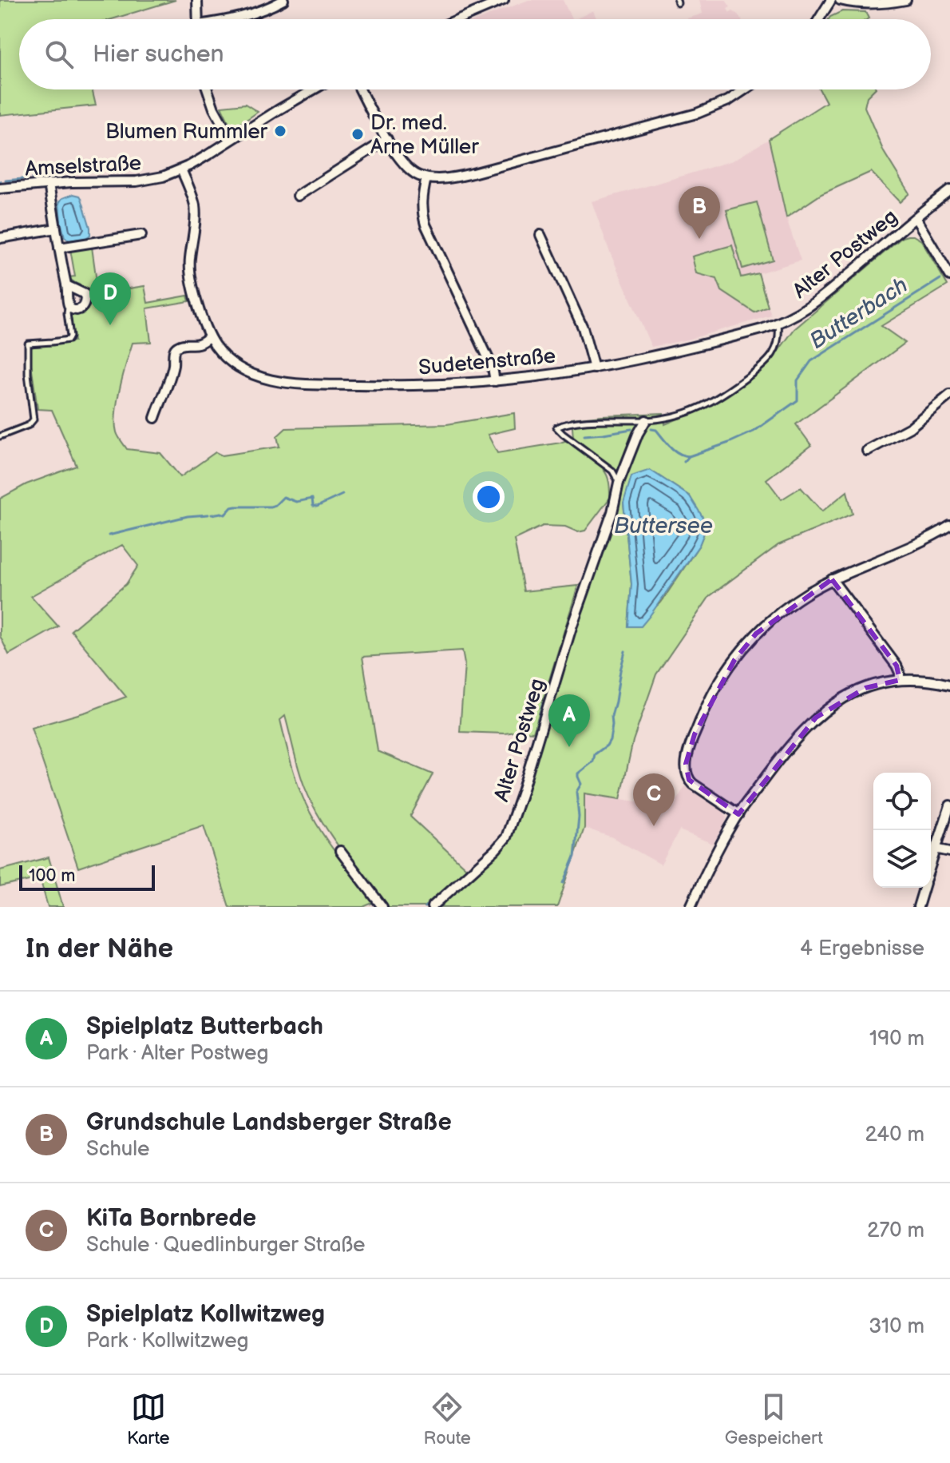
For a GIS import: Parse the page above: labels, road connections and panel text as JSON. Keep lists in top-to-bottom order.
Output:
{
  "streets": {
    "street": ["Amselstraße", "Alter Postweg", "Sudetenstraße"]
  },
  "crossings": [
    ["Amselstraße", "Sudetenstraße"],
    ["Alter Postweg", "Sudetenstraße"]
  ],
  "water": ["Butterbach", "Buttersee"],
  "places": ["Blumen Rummler", "Dr. med. Arne Müller"],
  "scale_bar": "100 m",
  "page": {
    "search": "Hier suchen",
    "pins": [
      "B",
      "D",
      "A",
      "C"
    ],
    "scale": "100 m",
    "heading": ["In der Nähe", "4 Ergebnisse"],
    "list": [
      {
        "mark": "A",
        "name": "Spielplatz Butterbach",
        "note": "Park · Alter Postweg",
        "value": "190 m"
      },
      {
        "mark": "B",
        "name": "Grundschule Landsberger Straße",
        "note": "Schule",
        "value": "240 m"
      },
      {
        "mark": "C",
        "name": "KiTa Bornbrede",
        "note": "Schule · Quedlinburger Straße",
        "value": "270 m"
      },
      {
        "mark": "D",
        "name": "Spielplatz Kollwitzweg",
        "note": "Park · Kollwitzweg",
        "value": "310 m"
      }
    ],
    "nav": ["Karte", "Route", "Gespeichert"]
  }
}
